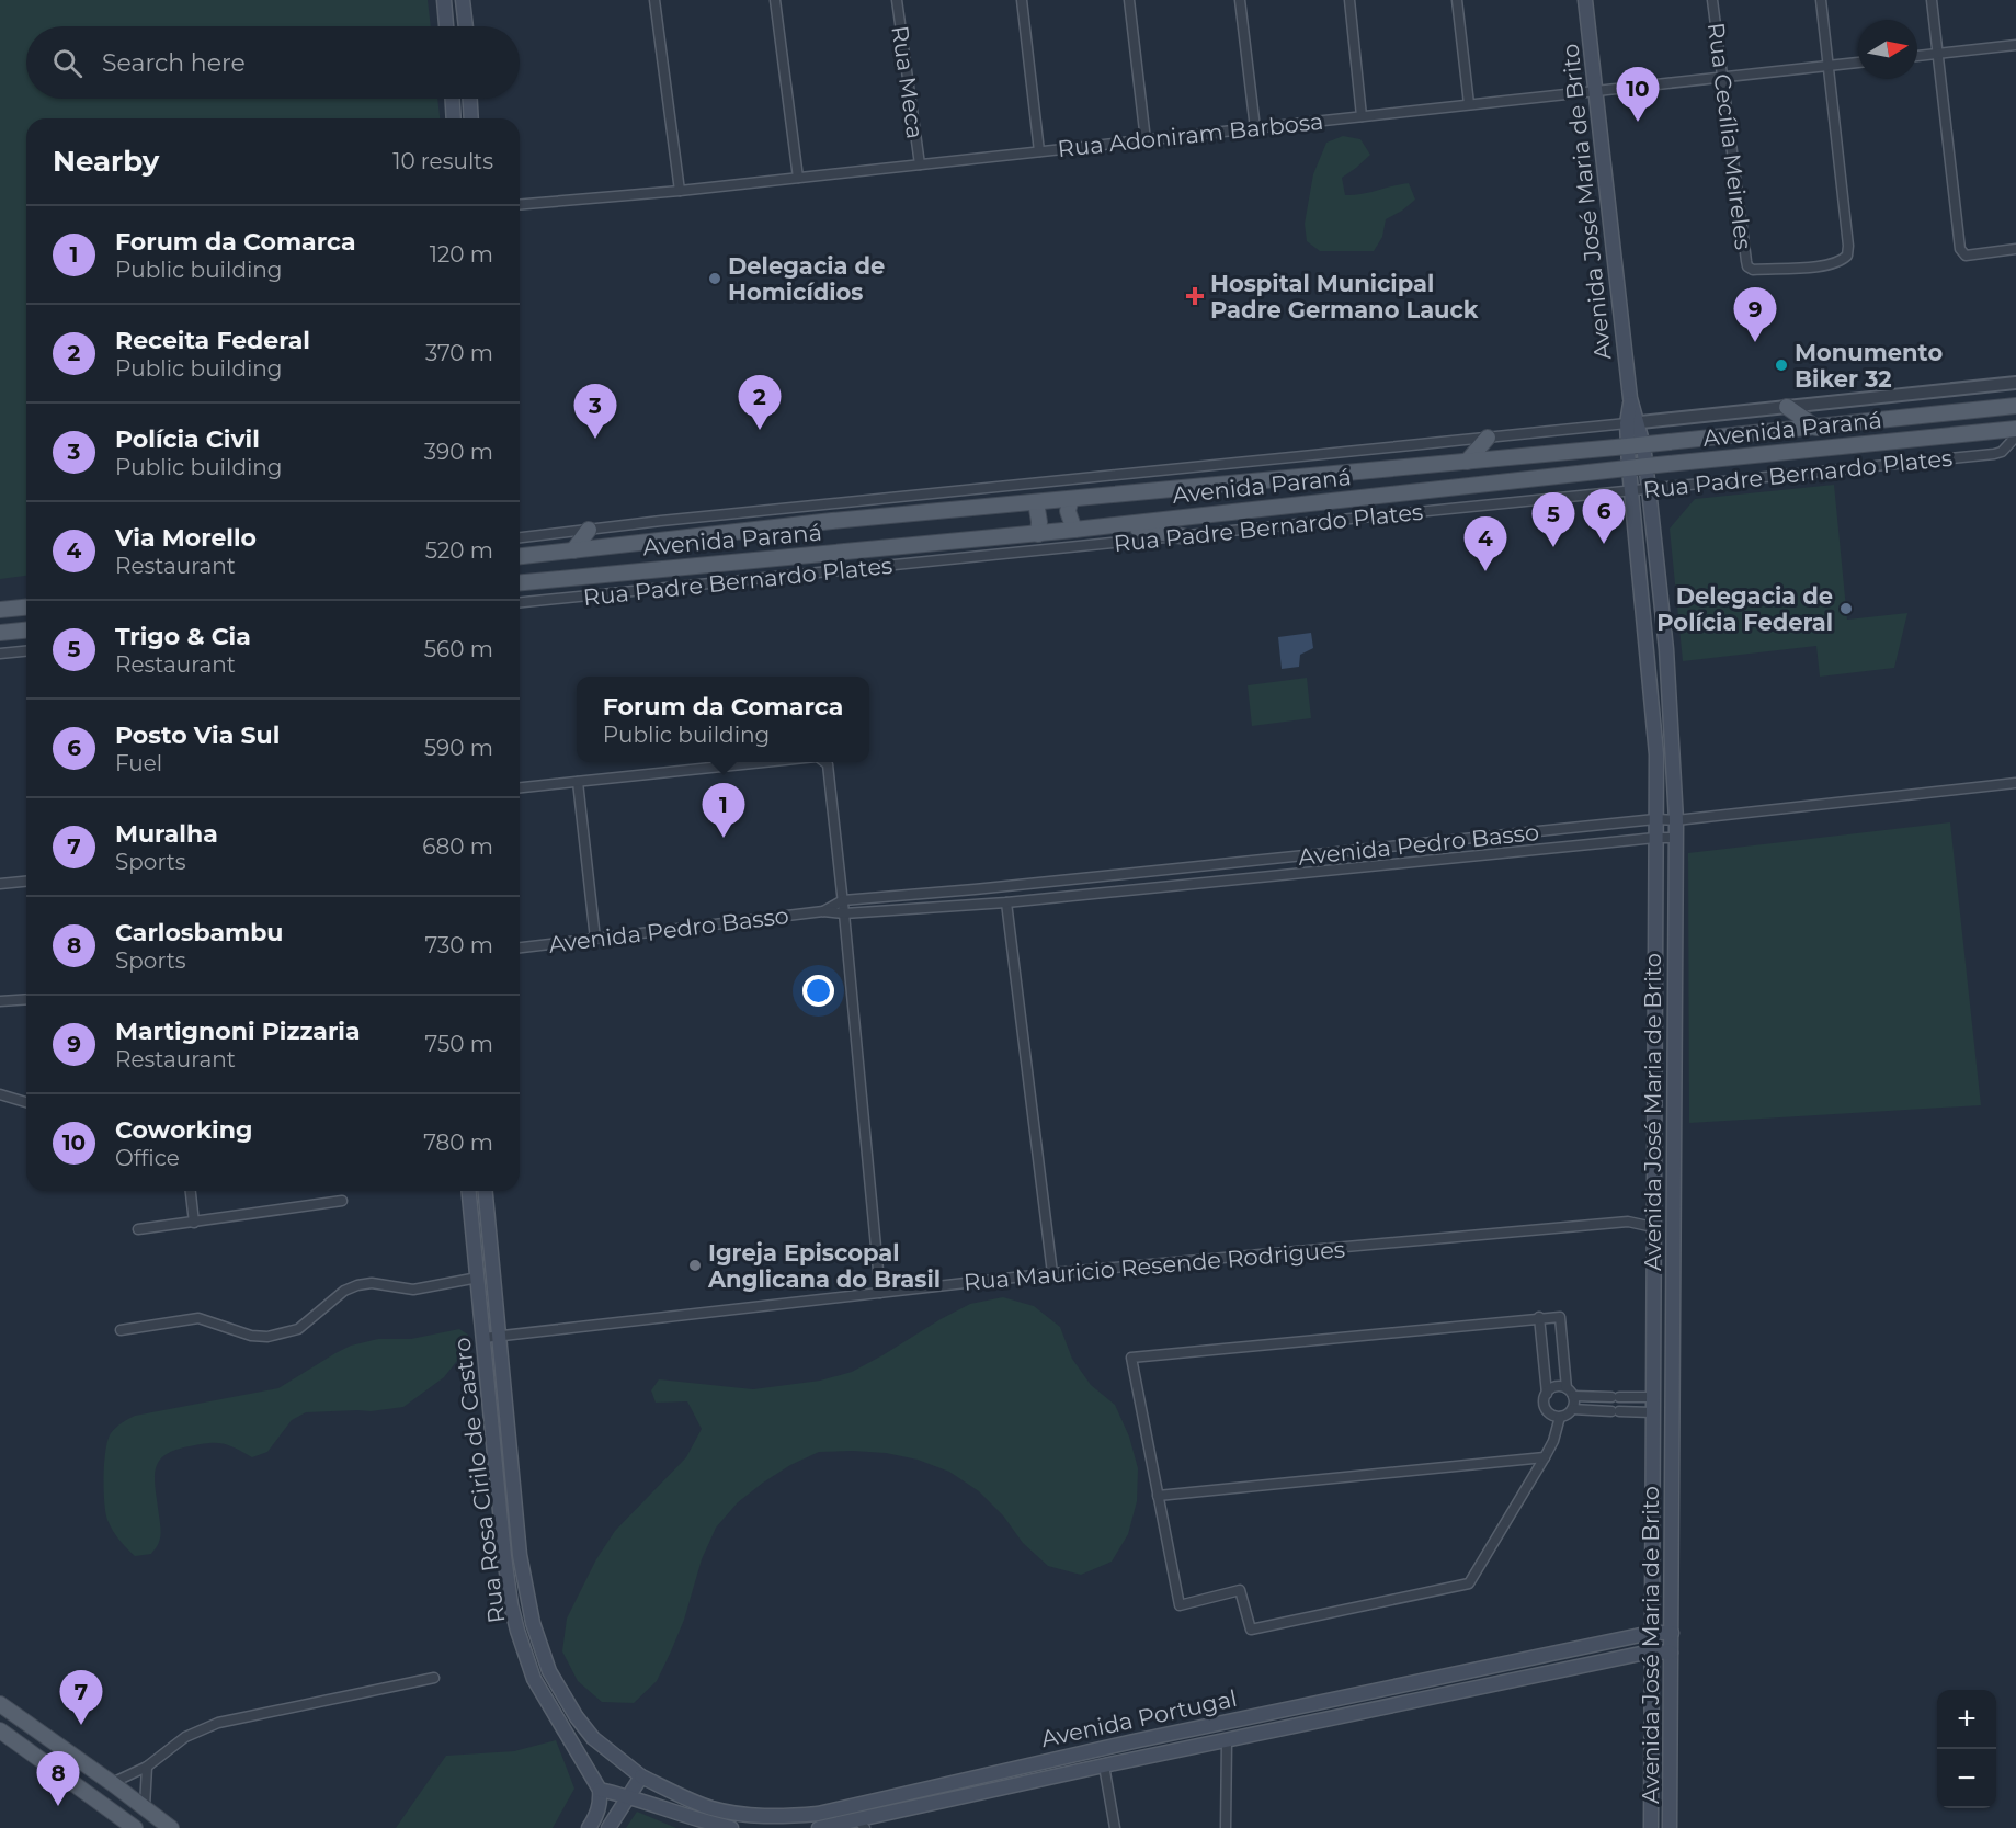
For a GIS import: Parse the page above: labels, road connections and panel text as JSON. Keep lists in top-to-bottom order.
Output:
{
  "streets": {
    "main road": [
      "Avenida José Maria de Brito",
      "Avenida Paraná",
      "Rua Rosa Cirilo de Castro",
      "Avenida Portugal"
    ],
    "street": [
      "Rua Meca",
      "Rua Adoniram Barbosa",
      "Rua Cecília Meireles",
      "Rua Padre Bernardo Plates",
      "Avenida Pedro Basso",
      "Rua Mauricio Resende Rodrigues"
    ]
  },
  "crossings": [
    ["Rua Meca", "Rua Adoniram Barbosa"],
    ["Rua Adoniram Barbosa", "Rua Cecília Meireles"],
    ["Rua Adoniram Barbosa", "Avenida José Maria de Brito"],
    ["Avenida José Maria de Brito", "Avenida Paraná"],
    ["Avenida José Maria de Brito", "Rua Padre Bernardo Plates"],
    ["Avenida José Maria de Brito", "Avenida Pedro Basso"],
    ["Avenida José Maria de Brito", "Rua Mauricio Resende Rodrigues"],
    ["Avenida José Maria de Brito", "Avenida Portugal"],
    ["Rua Mauricio Resende Rodrigues", "Rua Rosa Cirilo de Castro"],
    ["Rua Mauricio Resende Rodrigues", "Avenida Portugal"]
  ],
  "places": {
    "other": [
      "Delegacia de Homicídios",
      "Monumento Biker 32",
      "Delegacia de Polícia Federal",
      "Igreja Episcopal Anglicana do Brasil"
    ],
    "health": ["Hospital Municipal Padre Germano Lauck"]
  },
  "north": "right",
  "page": {
    "search": "Search here",
    "pins": [
      "10",
      "9",
      "2",
      "3",
      "6",
      "5",
      "4",
      "1",
      "7",
      "8"
    ],
    "heading": ["Nearby", "10 results"],
    "list": [
      {
        "mark": "1",
        "name": "Forum da Comarca",
        "note": "Public building",
        "value": "120 m"
      },
      {
        "mark": "2",
        "name": "Receita Federal",
        "note": "Public building",
        "value": "370 m"
      },
      {
        "mark": "3",
        "name": "Polícia Civil",
        "note": "Public building",
        "value": "390 m"
      },
      {
        "mark": "4",
        "name": "Via Morello",
        "note": "Restaurant",
        "value": "520 m"
      },
      {
        "mark": "5",
        "name": "Trigo & Cia",
        "note": "Restaurant",
        "value": "560 m"
      },
      {
        "mark": "6",
        "name": "Posto Via Sul",
        "note": "Fuel",
        "value": "590 m"
      },
      {
        "mark": "7",
        "name": "Muralha",
        "note": "Sports",
        "value": "680 m"
      },
      {
        "mark": "8",
        "name": "Carlosbambu",
        "note": "Sports",
        "value": "730 m"
      },
      {
        "mark": "9",
        "name": "Martignoni Pizzaria",
        "note": "Restaurant",
        "value": "750 m"
      },
      {
        "mark": "10",
        "name": "Coworking",
        "note": "Office",
        "value": "780 m"
      }
    ],
    "popup": ["Forum da Comarca", "Public building"],
    "map_buttons": ["+", "−"]
  }
}
